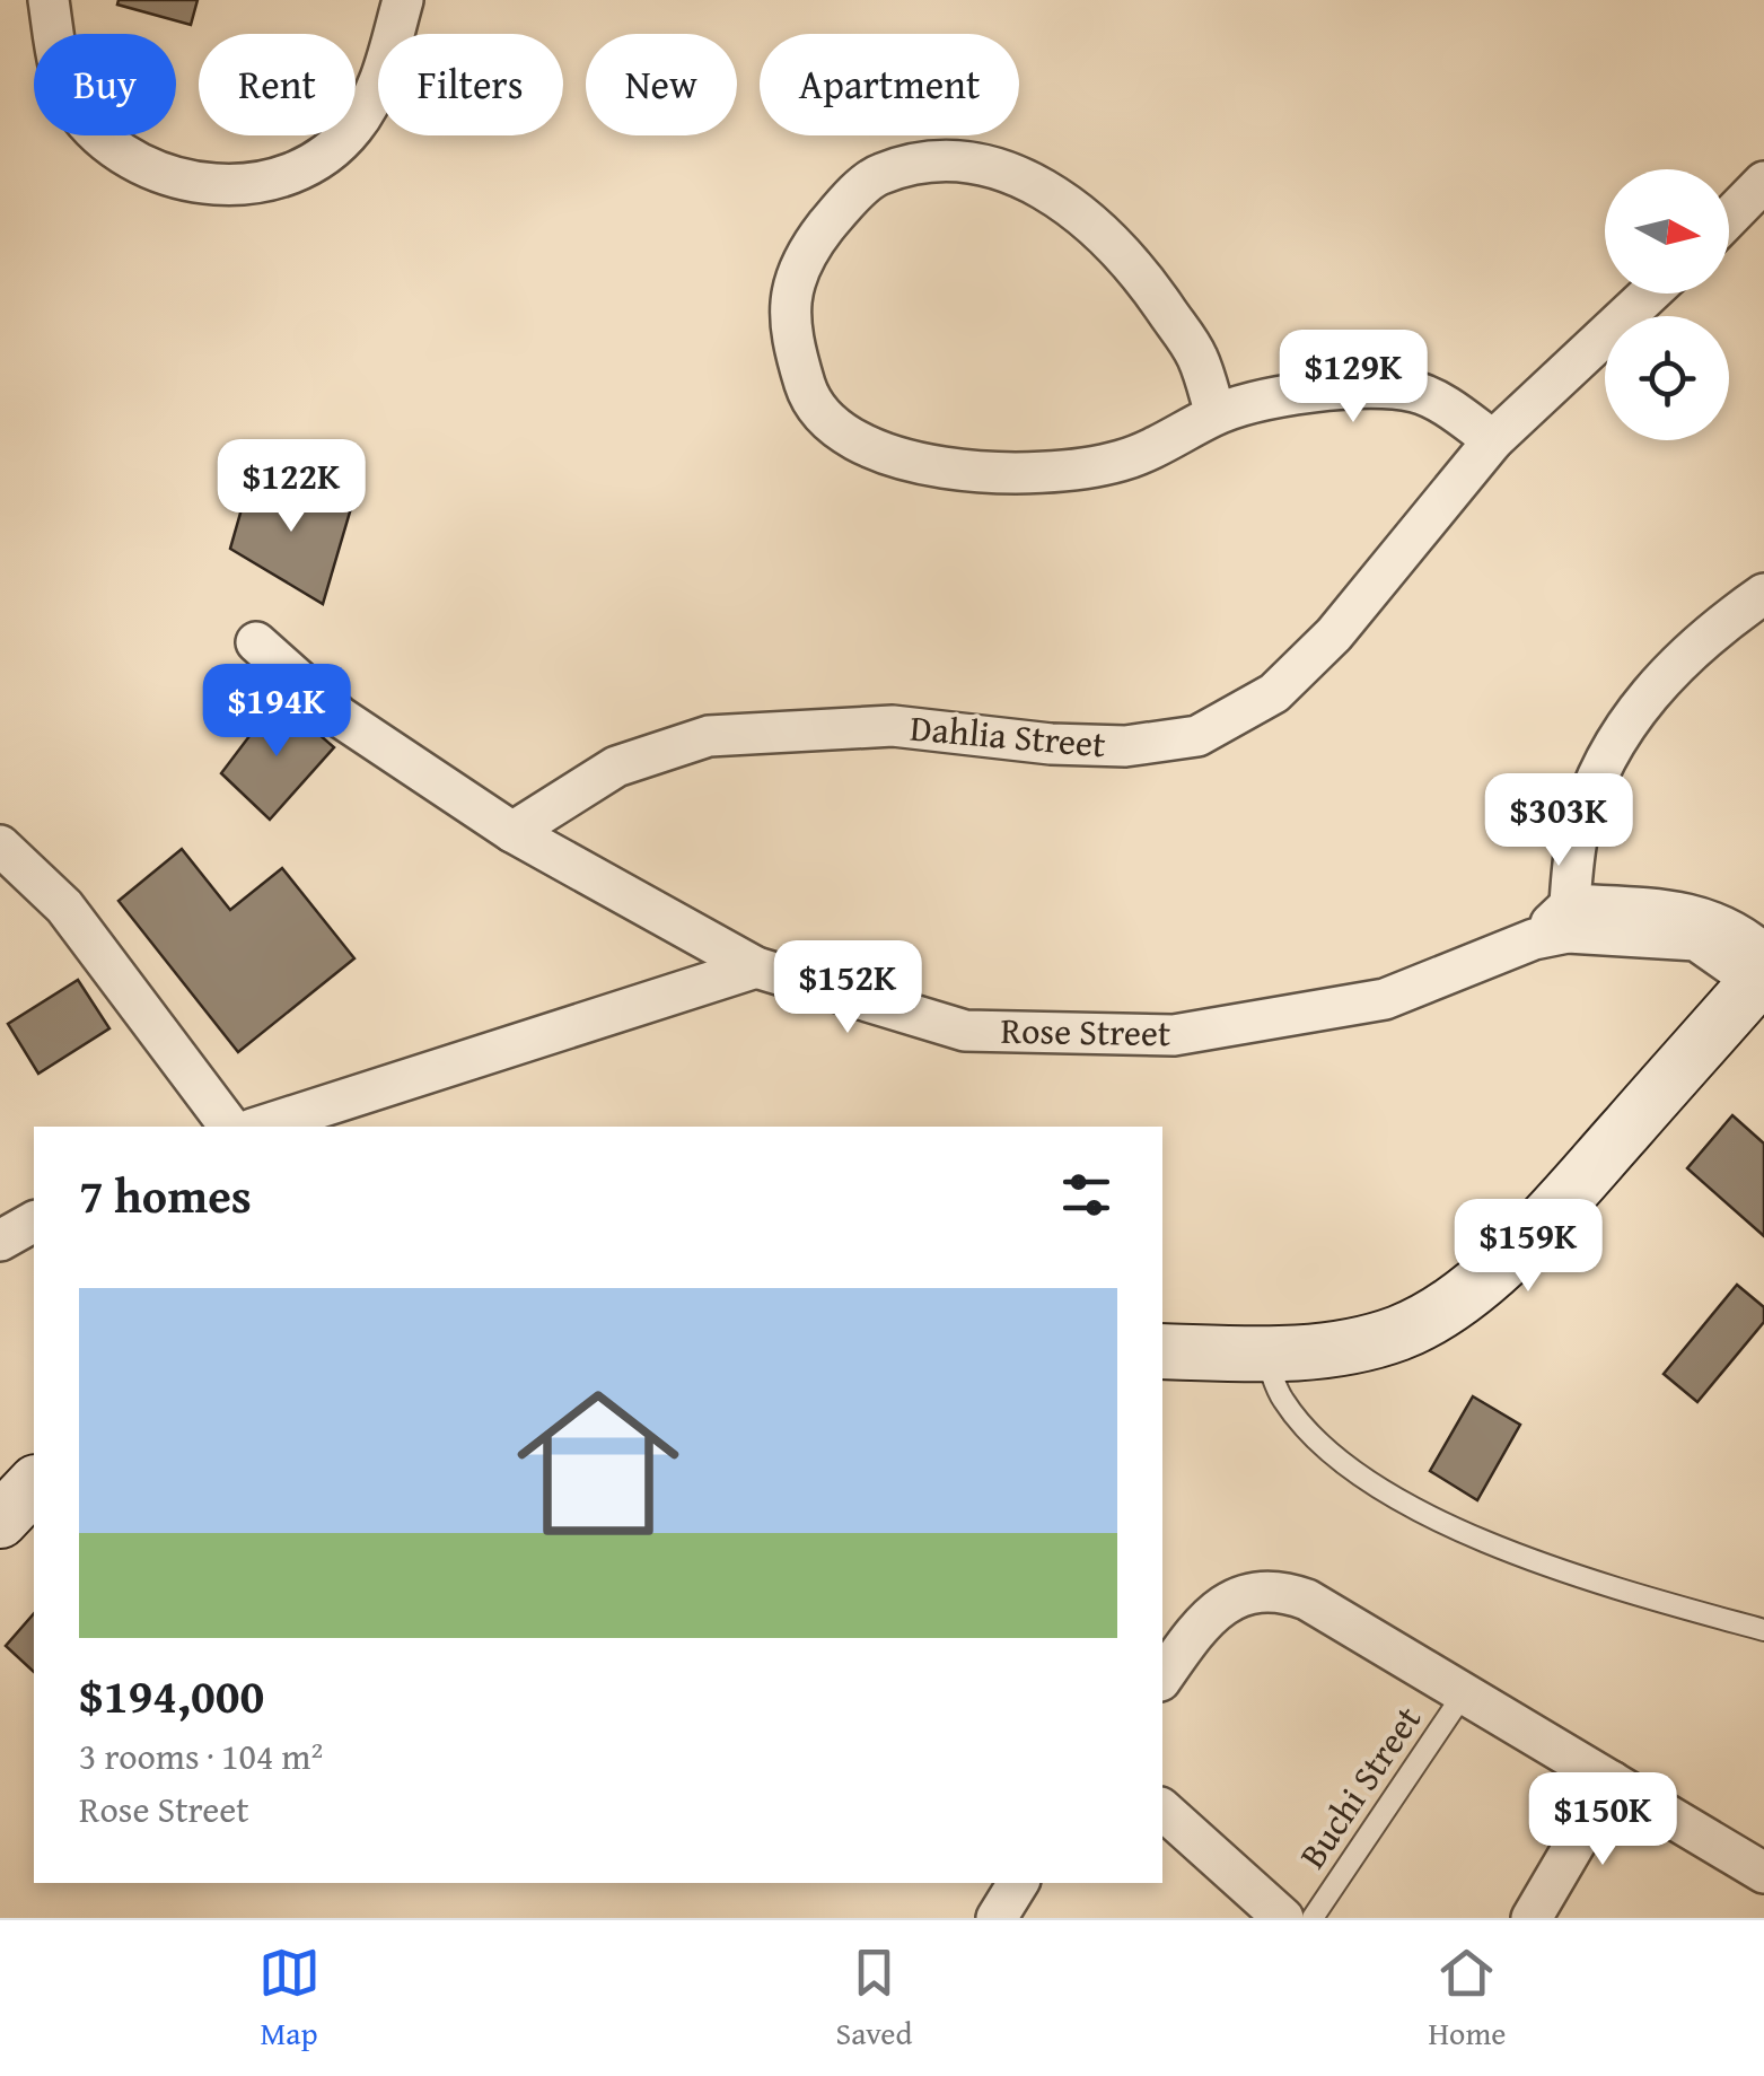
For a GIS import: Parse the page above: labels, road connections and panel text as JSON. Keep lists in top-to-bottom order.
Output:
{
  "streets": {
    "street": ["Dahlia Street", "Rose Street"],
    "lane": ["Buchi Street"]
  },
  "crossings": [
    ["Dahlia Street", "Rose Street"]
  ],
  "north": "right",
  "page": {
    "chip": [
      "Buy",
      "Rent",
      "Filters",
      "New",
      "Apartment"
    ],
    "price": [
      "$129K",
      "$122K",
      "$194K",
      "$303K",
      "$152K",
      "$159K",
      "$150K"
    ],
    "heading": "7 homes",
    "list": [
      {
        "name": "$194,000",
        "note": "3 rooms · 104 m² · Rose Street"
      }
    ],
    "tabs": ["Map", "Saved", "Home"]
  }
}
